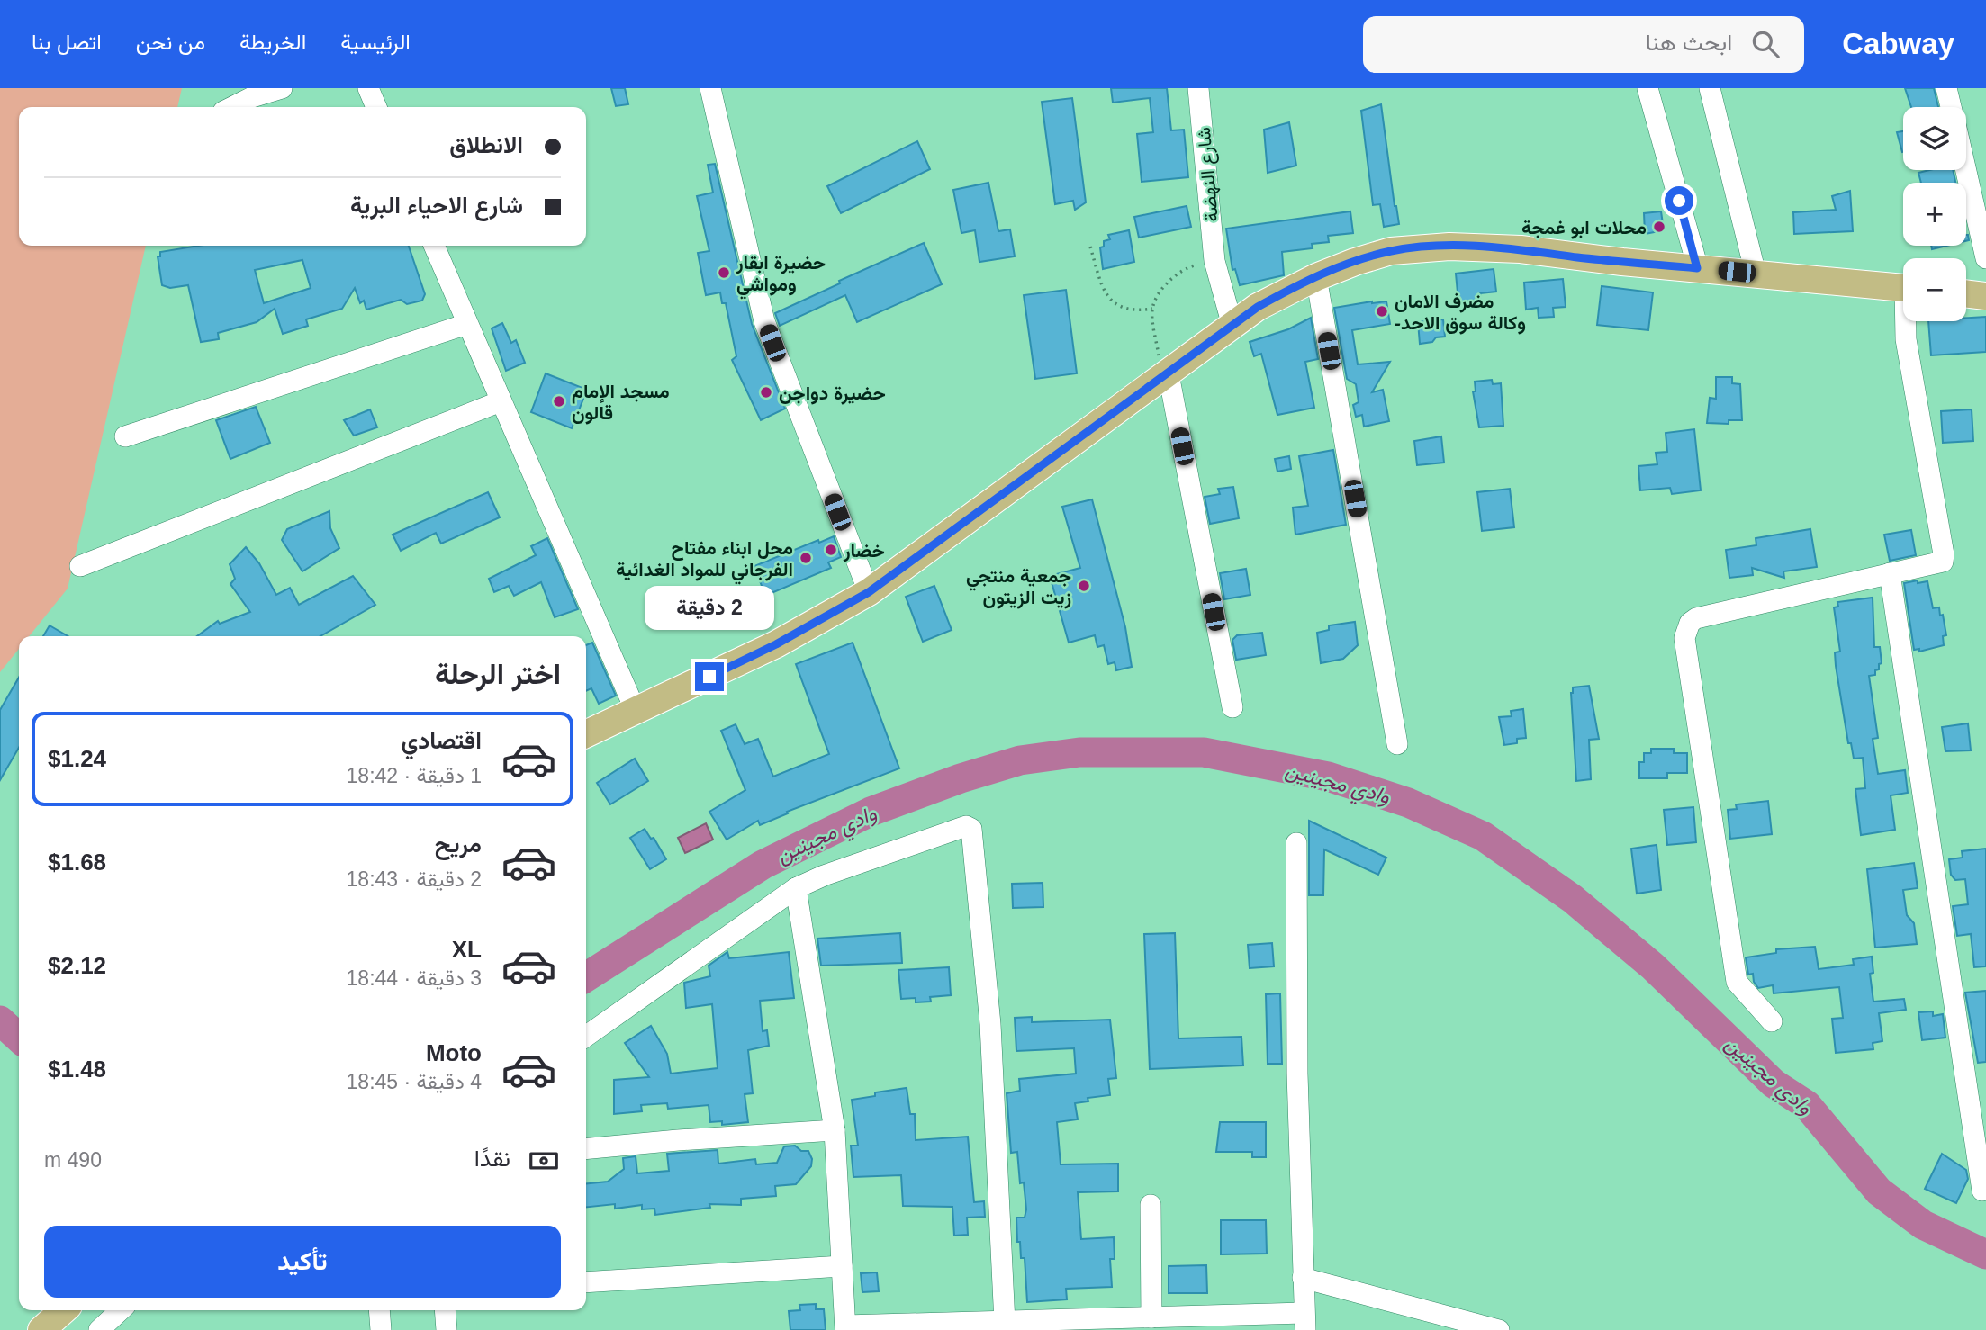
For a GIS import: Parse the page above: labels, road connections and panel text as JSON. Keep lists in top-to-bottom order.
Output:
{
  "streets": {
    "street": ["شارع النهضة"]
  },
  "water": ["وادي مجينين"],
  "places": [
    "محلات ابو غمجة",
    "حضيرة ابقار ومواشي",
    "مضرف الامان -وكالة سوق الاحد",
    "حضيرة دواجن",
    "مسجد الإمام قالون",
    "خضار",
    "محل ابناء مفتاح الفرجاني للمواد الغدائية",
    "جمعية منتجي زيت الزيتون"
  ],
  "page": {
    "header": "Cabway",
    "search": "ابحث هنا",
    "nav": [
      "الرئيسية",
      "الخريطة",
      "من نحن",
      "اتصل بنا"
    ],
    "map_buttons": ["+", "−"],
    "banner": ["الانطلاق", "شارع الاحياء البرية"],
    "bubble": "2 دقيقة",
    "heading": "اختر الرحلة",
    "list": [
      {
        "name": "اقتصادي",
        "note": "1 دقيقة · 18:42",
        "value": "$1.24"
      },
      {
        "name": "مريح",
        "note": "2 دقيقة · 18:43",
        "value": "$1.68"
      },
      {
        "name": "XL",
        "note": "3 دقيقة · 18:44",
        "value": "$2.12"
      },
      {
        "name": "Moto",
        "note": "4 دقيقة · 18:45",
        "value": "$1.48"
      }
    ],
    "pay": ["نقدًا", "490 m"],
    "buttons": "تأكيد"
  }
}
